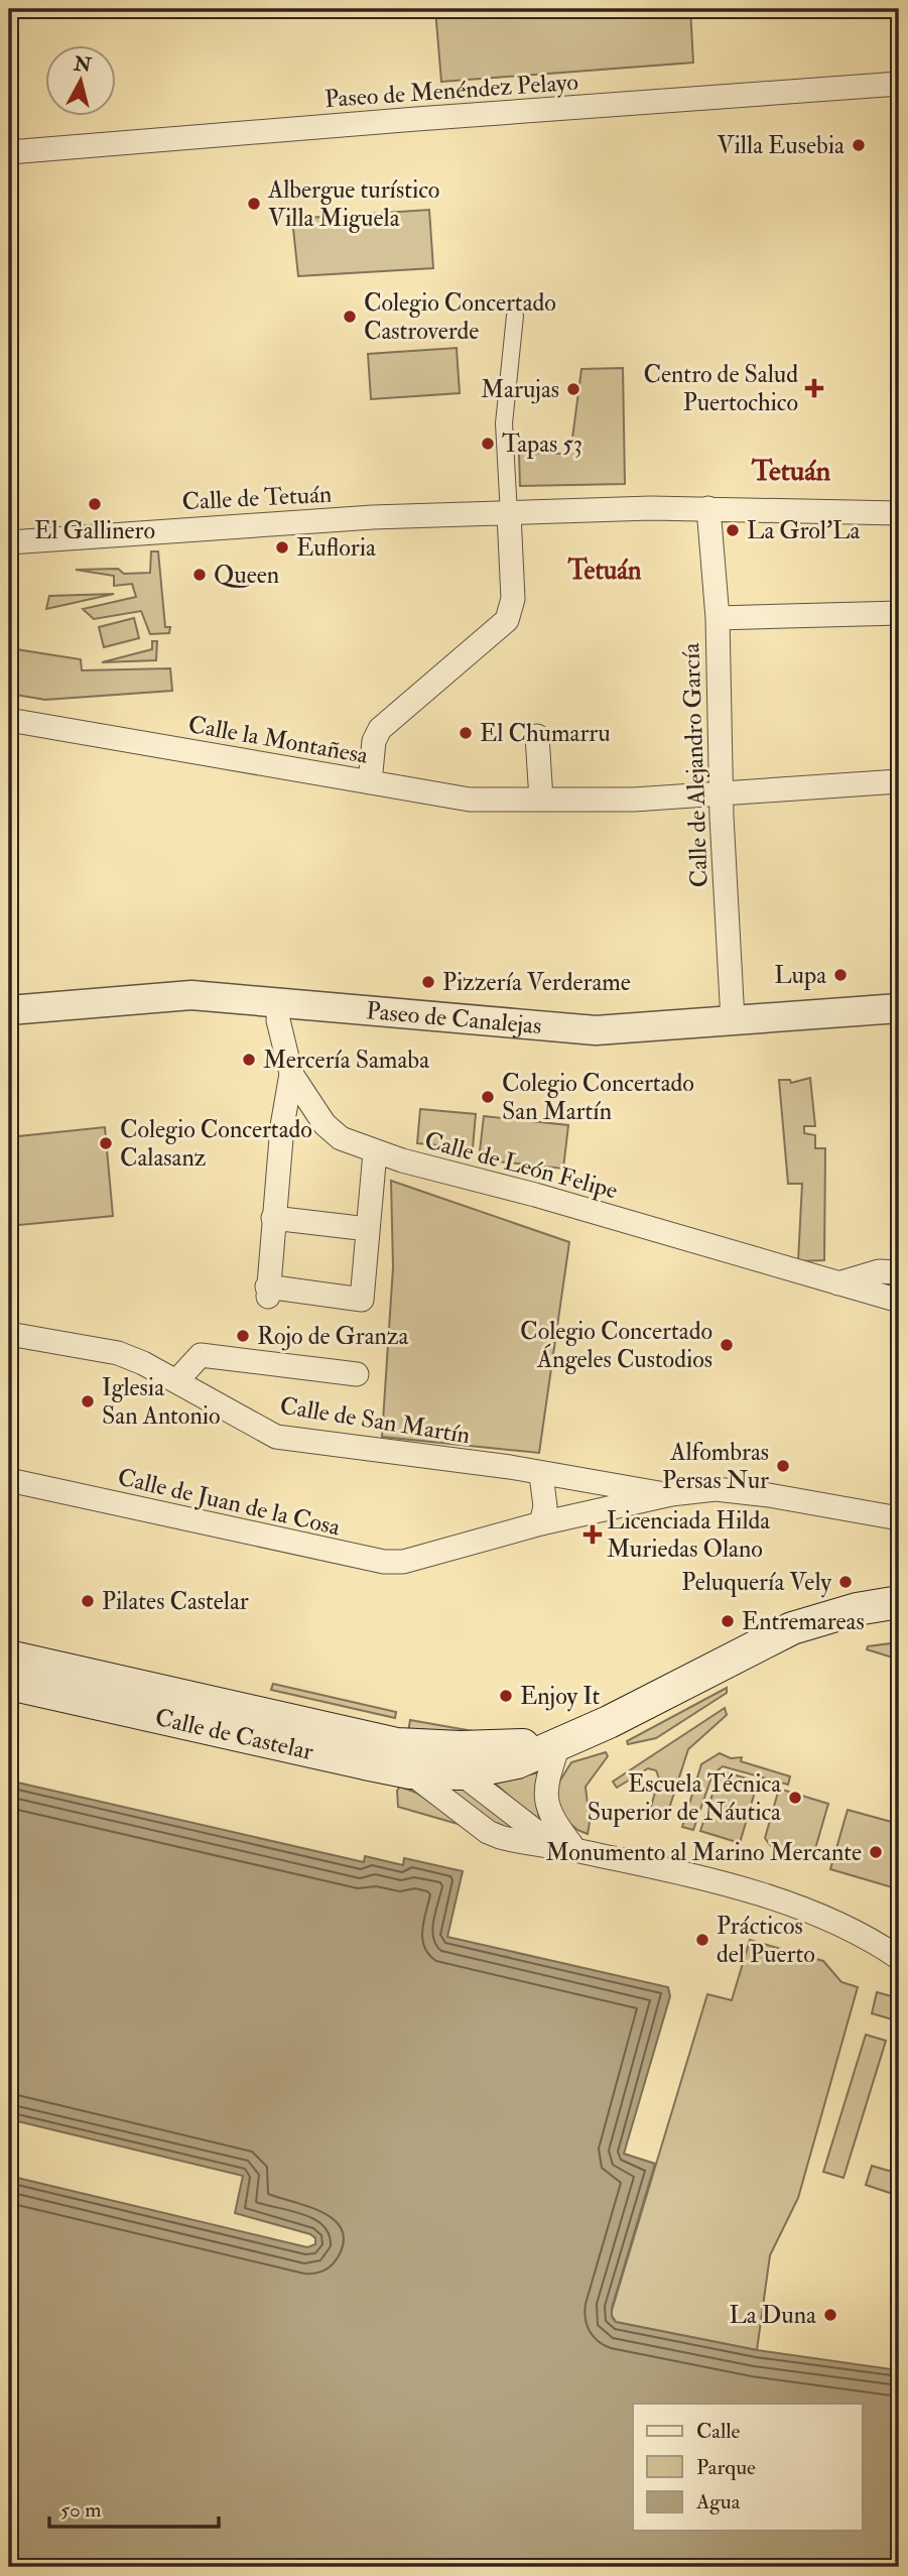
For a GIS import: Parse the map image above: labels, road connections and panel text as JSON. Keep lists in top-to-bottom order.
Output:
{
  "streets": {
    "main road": ["Calle de Castelar"],
    "street": [
      "Paseo de Menéndez Pelayo",
      "Calle de Tetuán",
      "Calle la Montañesa",
      "Calle de Alejandro García",
      "Paseo de Canalejas",
      "Calle de León Felipe",
      "Calle de San Martín",
      "Calle de Juan de la Cosa"
    ]
  },
  "crossings": [
    ["Calle de Tetuán", "Calle de Alejandro García"],
    ["Calle la Montañesa", "Calle de Alejandro García"],
    ["Calle de Alejandro García", "Paseo de Canalejas"],
    ["Paseo de Canalejas", "Calle de León Felipe"],
    ["Calle de San Martín", "Calle de Juan de la Cosa"]
  ],
  "districts": ["Tetuán", "Tetuán"],
  "places": {
    "other": [
      "Villa Eusebia",
      "Albergue turístico Villa Miguela",
      "Colegio Concertado Castroverde",
      "Marujas",
      "Tapas 53",
      "El Gallinero",
      "La Grol'La",
      "Eufloria",
      "Queen",
      "El Chumarru",
      "Lupa",
      "Pizzería Verderame",
      "Mercería Samaba",
      "Colegio Concertado San Martín",
      "Colegio Concertado Calasanz",
      "Rojo de Granza",
      "Colegio Concertado Ángeles Custodios",
      "Iglesia San Antonio",
      "Alfombras Persas Nur",
      "Peluquería Vely",
      "Pilates Castelar",
      "Entremareas",
      "Enjoy It",
      "Escuela Técnica Superior de Náutica",
      "Monumento al Marino Mercante",
      "Prácticos del Puerto",
      "La Duna"
    ],
    "health": ["Centro de Salud Puertochico", "Licenciada Hilda Muriedas Olano"]
  },
  "legend": ["Calle", "Parque", "Agua"],
  "scale_bar": "50 m",
  "north": "top"
}
